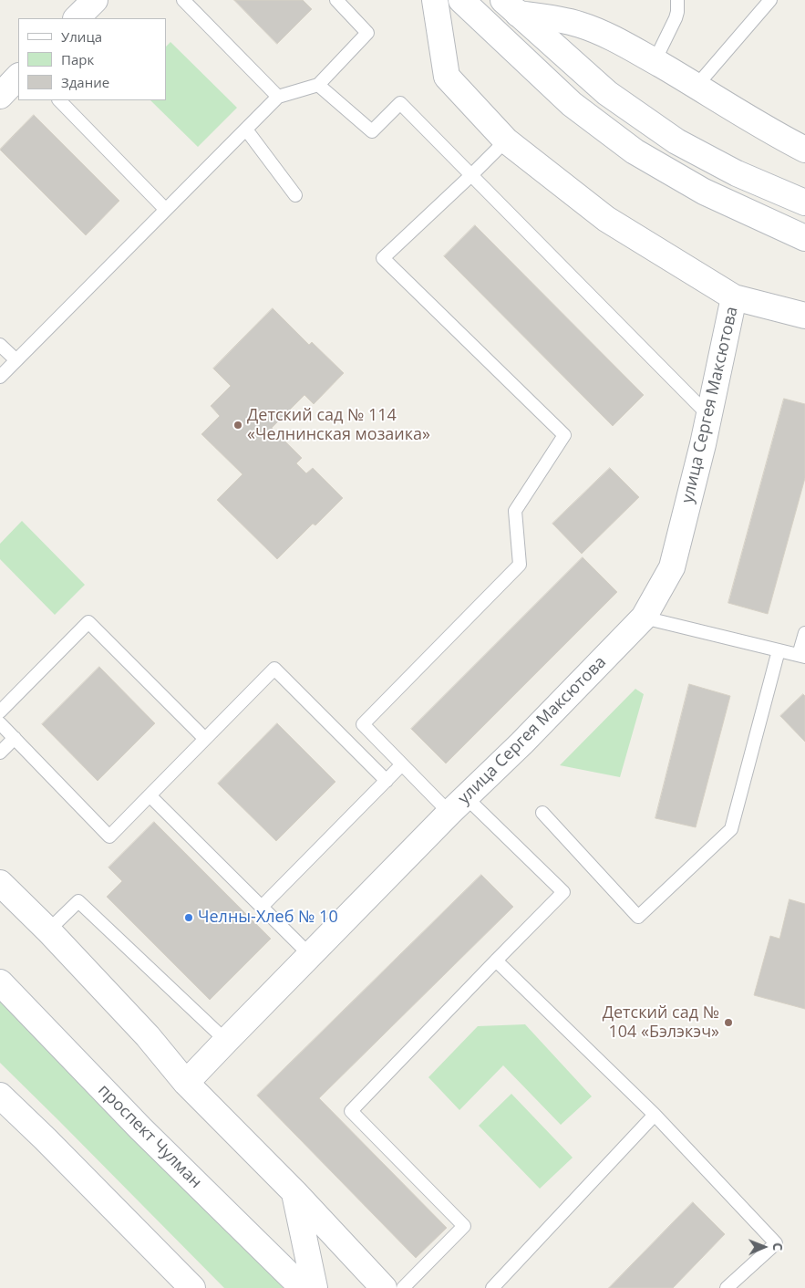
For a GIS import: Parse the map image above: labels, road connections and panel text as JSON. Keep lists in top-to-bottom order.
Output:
{
  "streets": {
    "street": ["улица Сергея Максютова", "проспект Чулман"]
  },
  "places": ["Детский сад № 114 «Челнинская мозаика»", "Челны-Хлеб № 10", "Детский сад № 104 «Бэлэкэч»"],
  "legend": ["Улица", "Парк", "Здание"],
  "north": "right"
}
